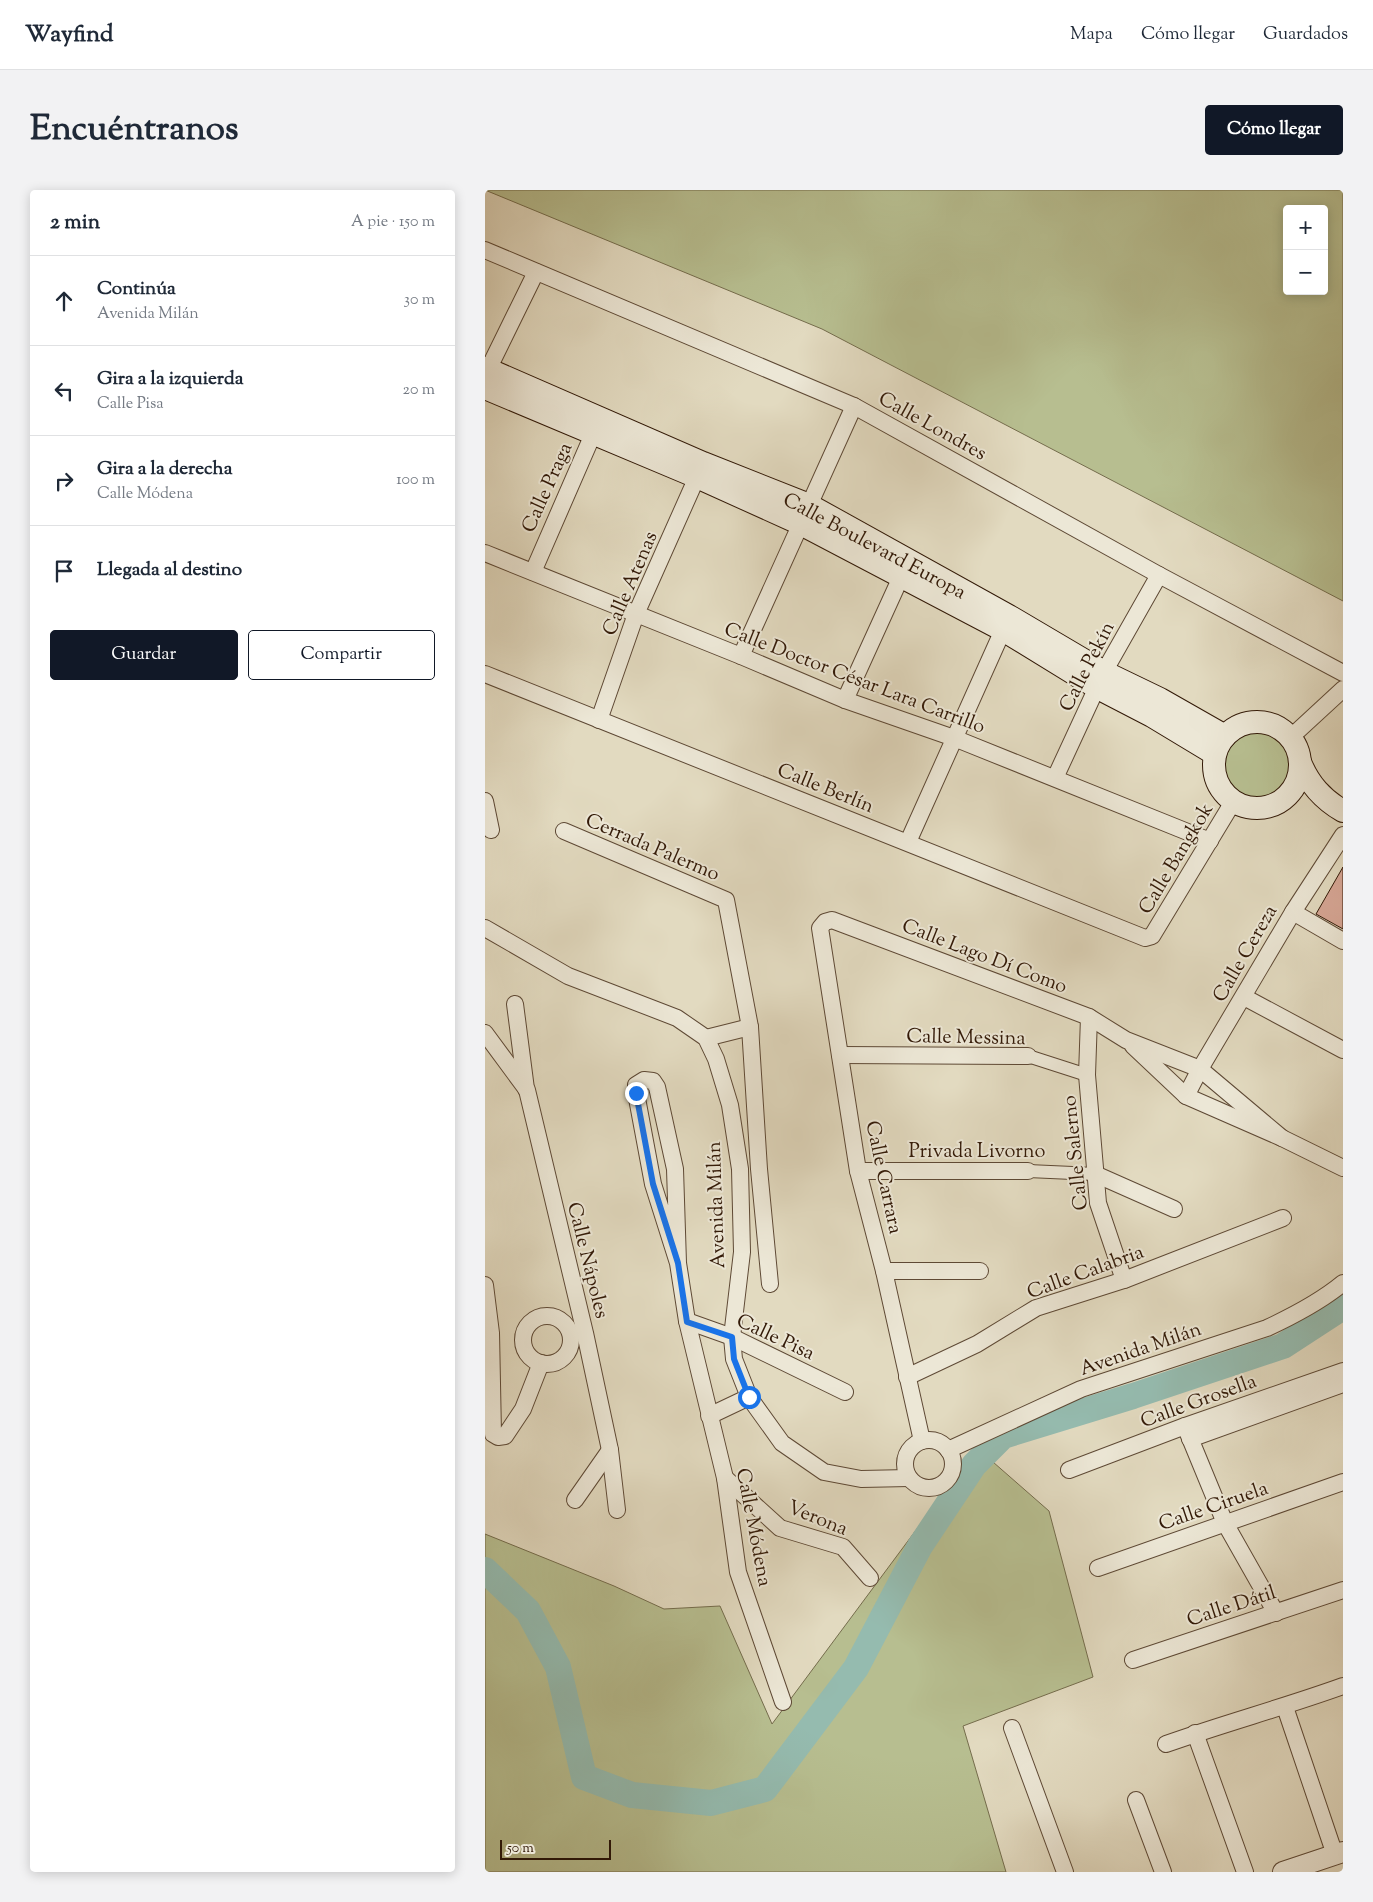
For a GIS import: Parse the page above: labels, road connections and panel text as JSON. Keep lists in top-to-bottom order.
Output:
{
  "streets": {
    "main road": ["Calle Boulevard Europa"],
    "street": [
      "Calle Londres",
      "Calle Praga",
      "Calle Atenas",
      "Calle Pekín",
      "Calle Doctor César Lara Carrillo",
      "Calle Berlín",
      "Cerrada Palermo",
      "Calle Bangkok",
      "Calle Cereza",
      "Calle Lago Dí Como",
      "Calle Messina",
      "Privada Livorno",
      "Calle Salerno",
      "Calle Carrara",
      "Avenida Milán",
      "Calle Nápoles",
      "Calle Calabria",
      "Calle Pisa",
      "Calle Grosella",
      "Calle Ciruela",
      "Verona",
      "Calle Módena",
      "Calle Dátil"
    ]
  },
  "crossings": [
    ["Calle Londres", "Calle Pekín"],
    ["Calle Praga", "Calle Boulevard Europa"],
    ["Calle Praga", "Calle Doctor César Lara Carrillo"],
    ["Calle Boulevard Europa", "Calle Atenas"],
    ["Calle Boulevard Europa", "Calle Pekín"],
    ["Calle Boulevard Europa", "Calle Bangkok"],
    ["Calle Atenas", "Calle Doctor César Lara Carrillo"],
    ["Calle Atenas", "Calle Berlín"],
    ["Calle Pekín", "Calle Doctor César Lara Carrillo"],
    ["Calle Doctor César Lara Carrillo", "Calle Bangkok"],
    ["Calle Berlín", "Calle Bangkok"],
    ["Calle Cereza", "Calle Lago Dí Como"],
    ["Calle Lago Dí Como", "Calle Salerno"],
    ["Calle Lago Dí Como", "Calle Carrara"],
    ["Calle Messina", "Calle Salerno"],
    ["Calle Messina", "Calle Carrara"],
    ["Privada Livorno", "Calle Salerno"],
    ["Privada Livorno", "Calle Carrara"],
    ["Calle Salerno", "Calle Calabria"],
    ["Calle Carrara", "Avenida Milán"],
    ["Calle Carrara", "Calle Calabria"],
    ["Avenida Milán", "Calle Pisa"],
    ["Calle Pisa", "Calle Módena"],
    ["Verona", "Calle Módena"]
  ],
  "scale_bar": "50 m",
  "page": {
    "header": "Wayfind",
    "nav": ["Mapa", "Cómo llegar", "Guardados"],
    "title": "Encuéntranos",
    "buttons": [
      "Cómo llegar",
      ["Guardar", "Compartir"]
    ],
    "heading": ["2 min", "A pie · 150 m"],
    "map_buttons": ["+", "−"],
    "list": [
      ["Continúa", "Avenida Milán", "30 m"],
      ["Gira a la izquierda", "Calle Pisa", "20 m"],
      ["Gira a la derecha", "Calle Módena", "100 m"],
      "Llegada al destino"
    ],
    "scale": "50 m"
  }
}
